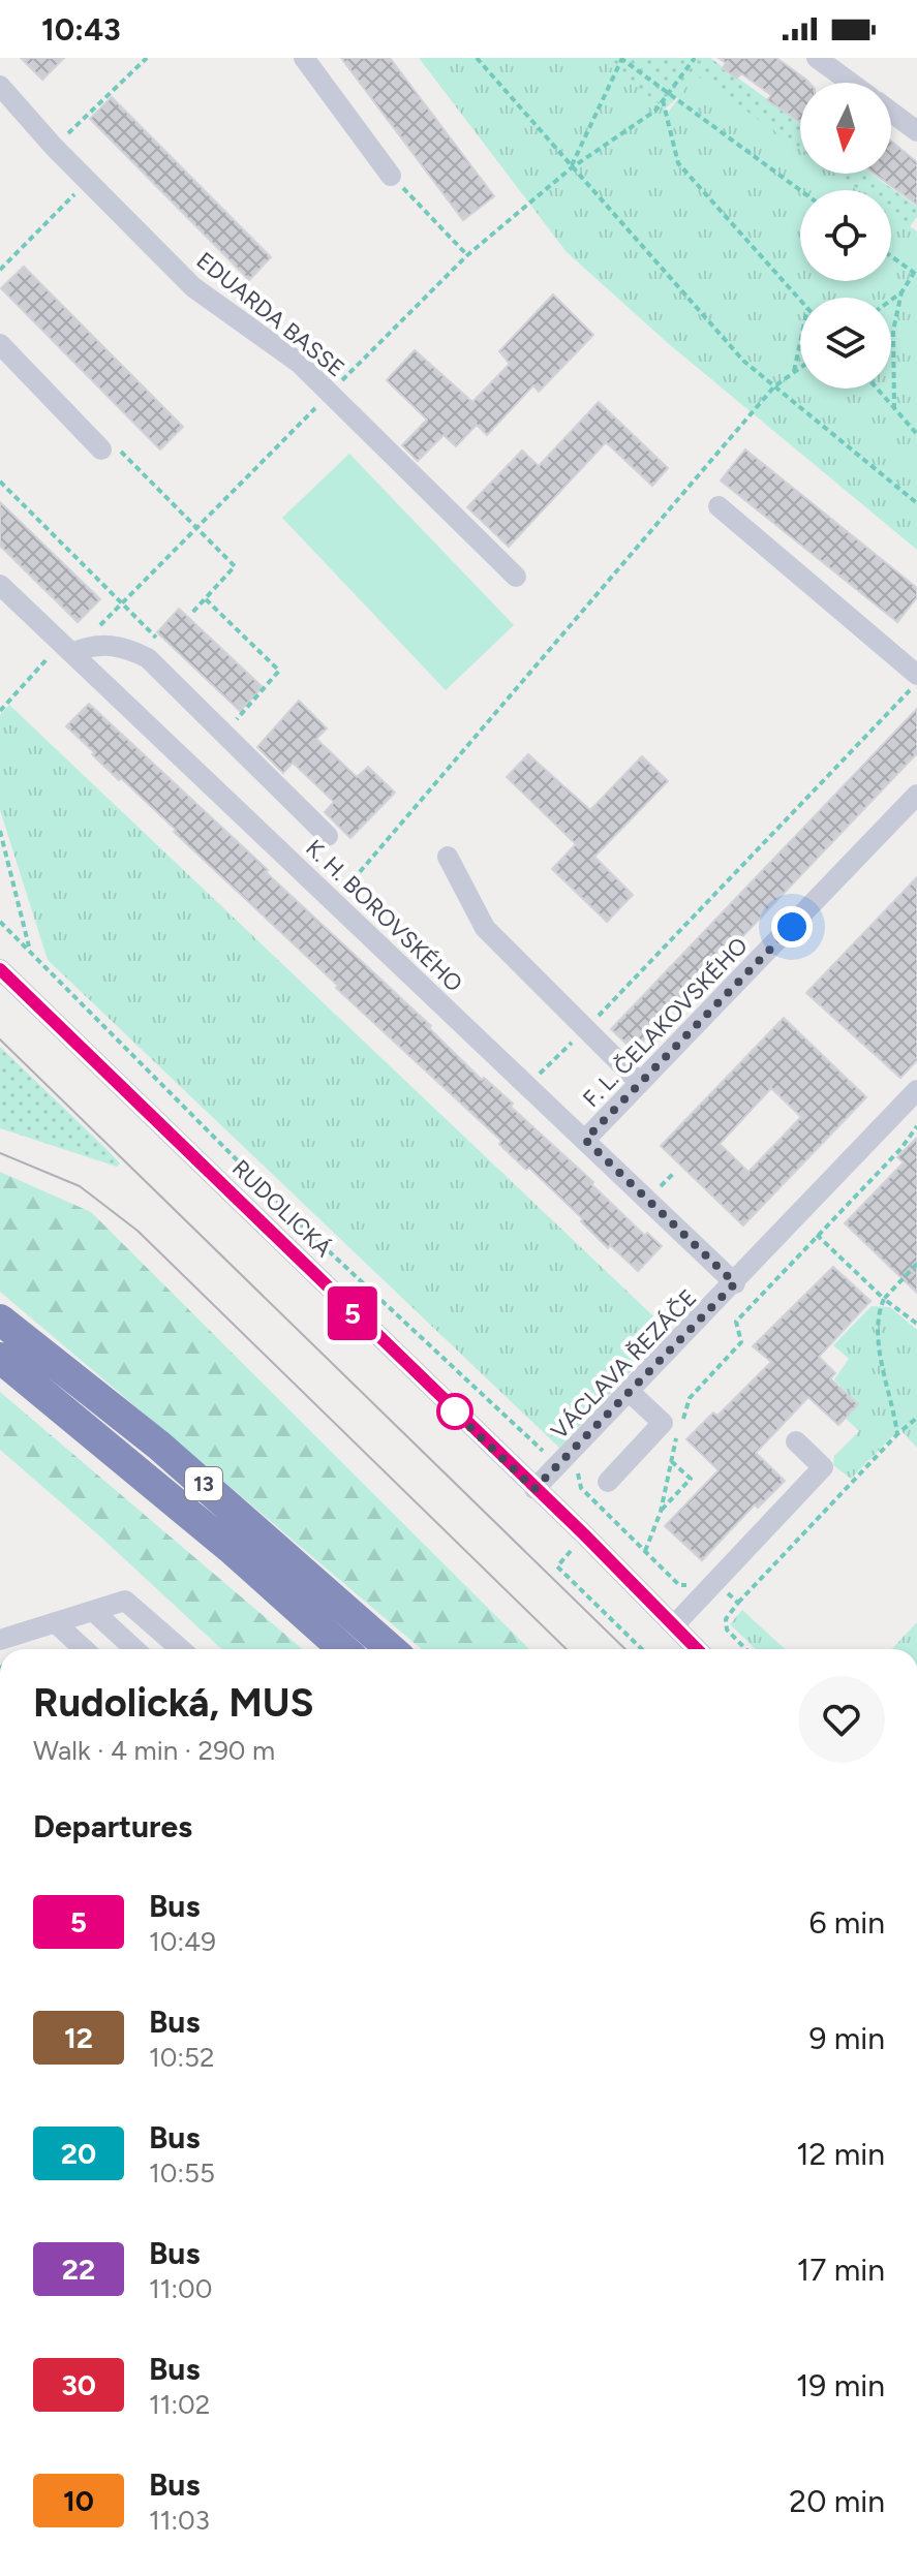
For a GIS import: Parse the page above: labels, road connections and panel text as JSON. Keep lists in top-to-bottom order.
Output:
{
  "streets": {
    "highway": ["13"],
    "street": [
      "EDUARDA BASSE",
      "K. H. BOROVSKÉHO",
      "F. L. ČELAKOVSKÉHO",
      "RUDOLICKÁ",
      "VÁCLAVA ŘEZÁČE"
    ]
  },
  "crossings": [
    ["K. H. BOROVSKÉHO", "F. L. ČELAKOVSKÉHO"],
    ["K. H. BOROVSKÉHO", "VÁCLAVA ŘEZÁČE"],
    ["RUDOLICKÁ", "VÁCLAVA ŘEZÁČE"]
  ],
  "lines": ["bus line 5"],
  "north": "bottom",
  "page": {
    "status": "10:43",
    "on_map": "5",
    "heading": [
      ["Rudolická, MUS", "Walk · 4 min · 290 m"],
      "Departures"
    ],
    "list": [
      {
        "mark": "5",
        "name": "Bus",
        "note": "10:49",
        "value": "6 min"
      },
      {
        "mark": "12",
        "name": "Bus",
        "note": "10:52",
        "value": "9 min"
      },
      {
        "mark": "20",
        "name": "Bus",
        "note": "10:55",
        "value": "12 min"
      },
      {
        "mark": "22",
        "name": "Bus",
        "note": "11:00",
        "value": "17 min"
      },
      {
        "mark": "30",
        "name": "Bus",
        "note": "11:02",
        "value": "19 min"
      },
      {
        "mark": "10",
        "name": "Bus",
        "note": "11:03",
        "value": "20 min"
      }
    ]
  }
}
